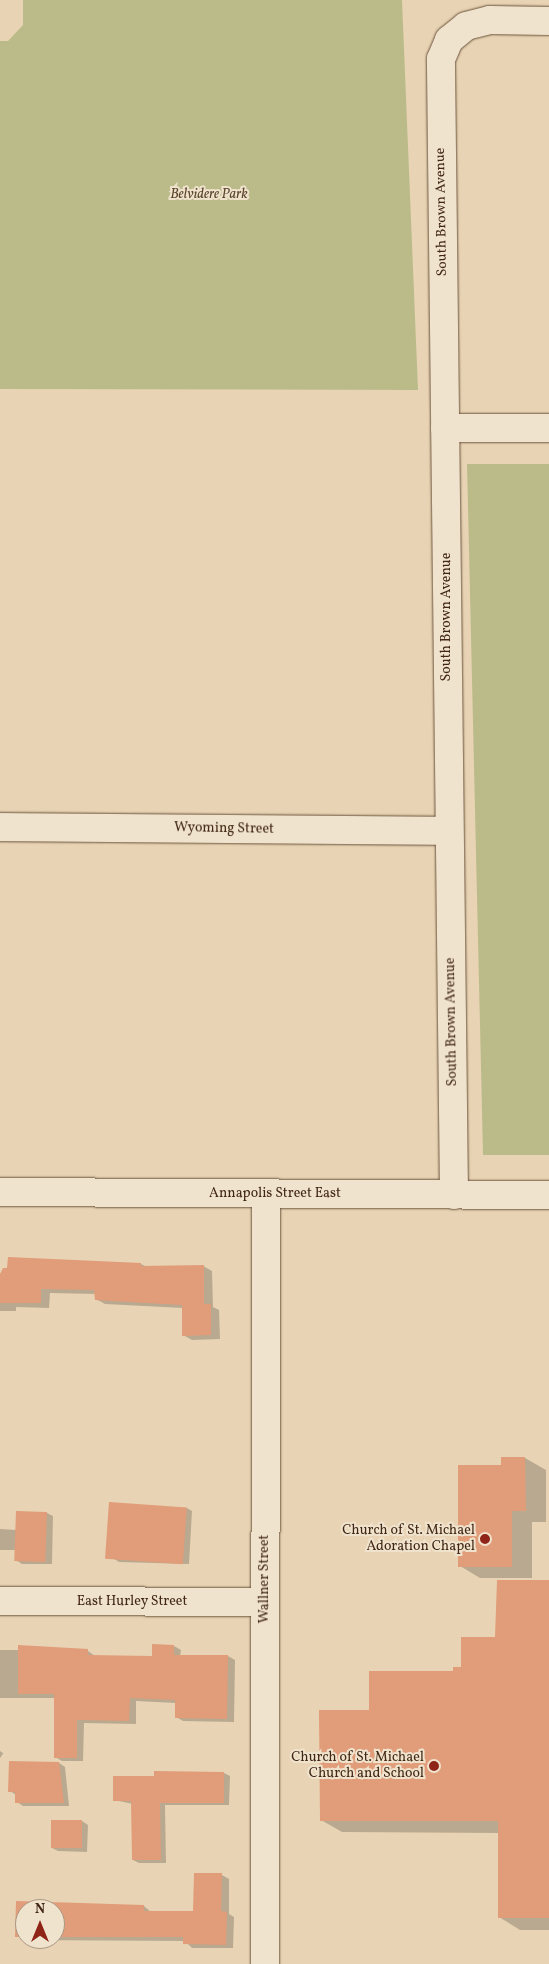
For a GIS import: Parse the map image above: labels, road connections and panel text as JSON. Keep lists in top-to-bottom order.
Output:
{
  "streets": {
    "street": [
      "South Brown Avenue",
      "Wyoming Street",
      "Annapolis Street East",
      "Wallner Street",
      "East Hurley Street"
    ]
  },
  "crossings": [
    ["South Brown Avenue", "Wyoming Street"],
    ["South Brown Avenue", "Annapolis Street East"],
    ["Annapolis Street East", "Wallner Street"],
    ["Wallner Street", "East Hurley Street"]
  ],
  "parks": ["Belvidere Park"],
  "places": ["Church of St. Michael Adoration Chapel", "Church of St. Michael Church and School"],
  "north": "top"
}
